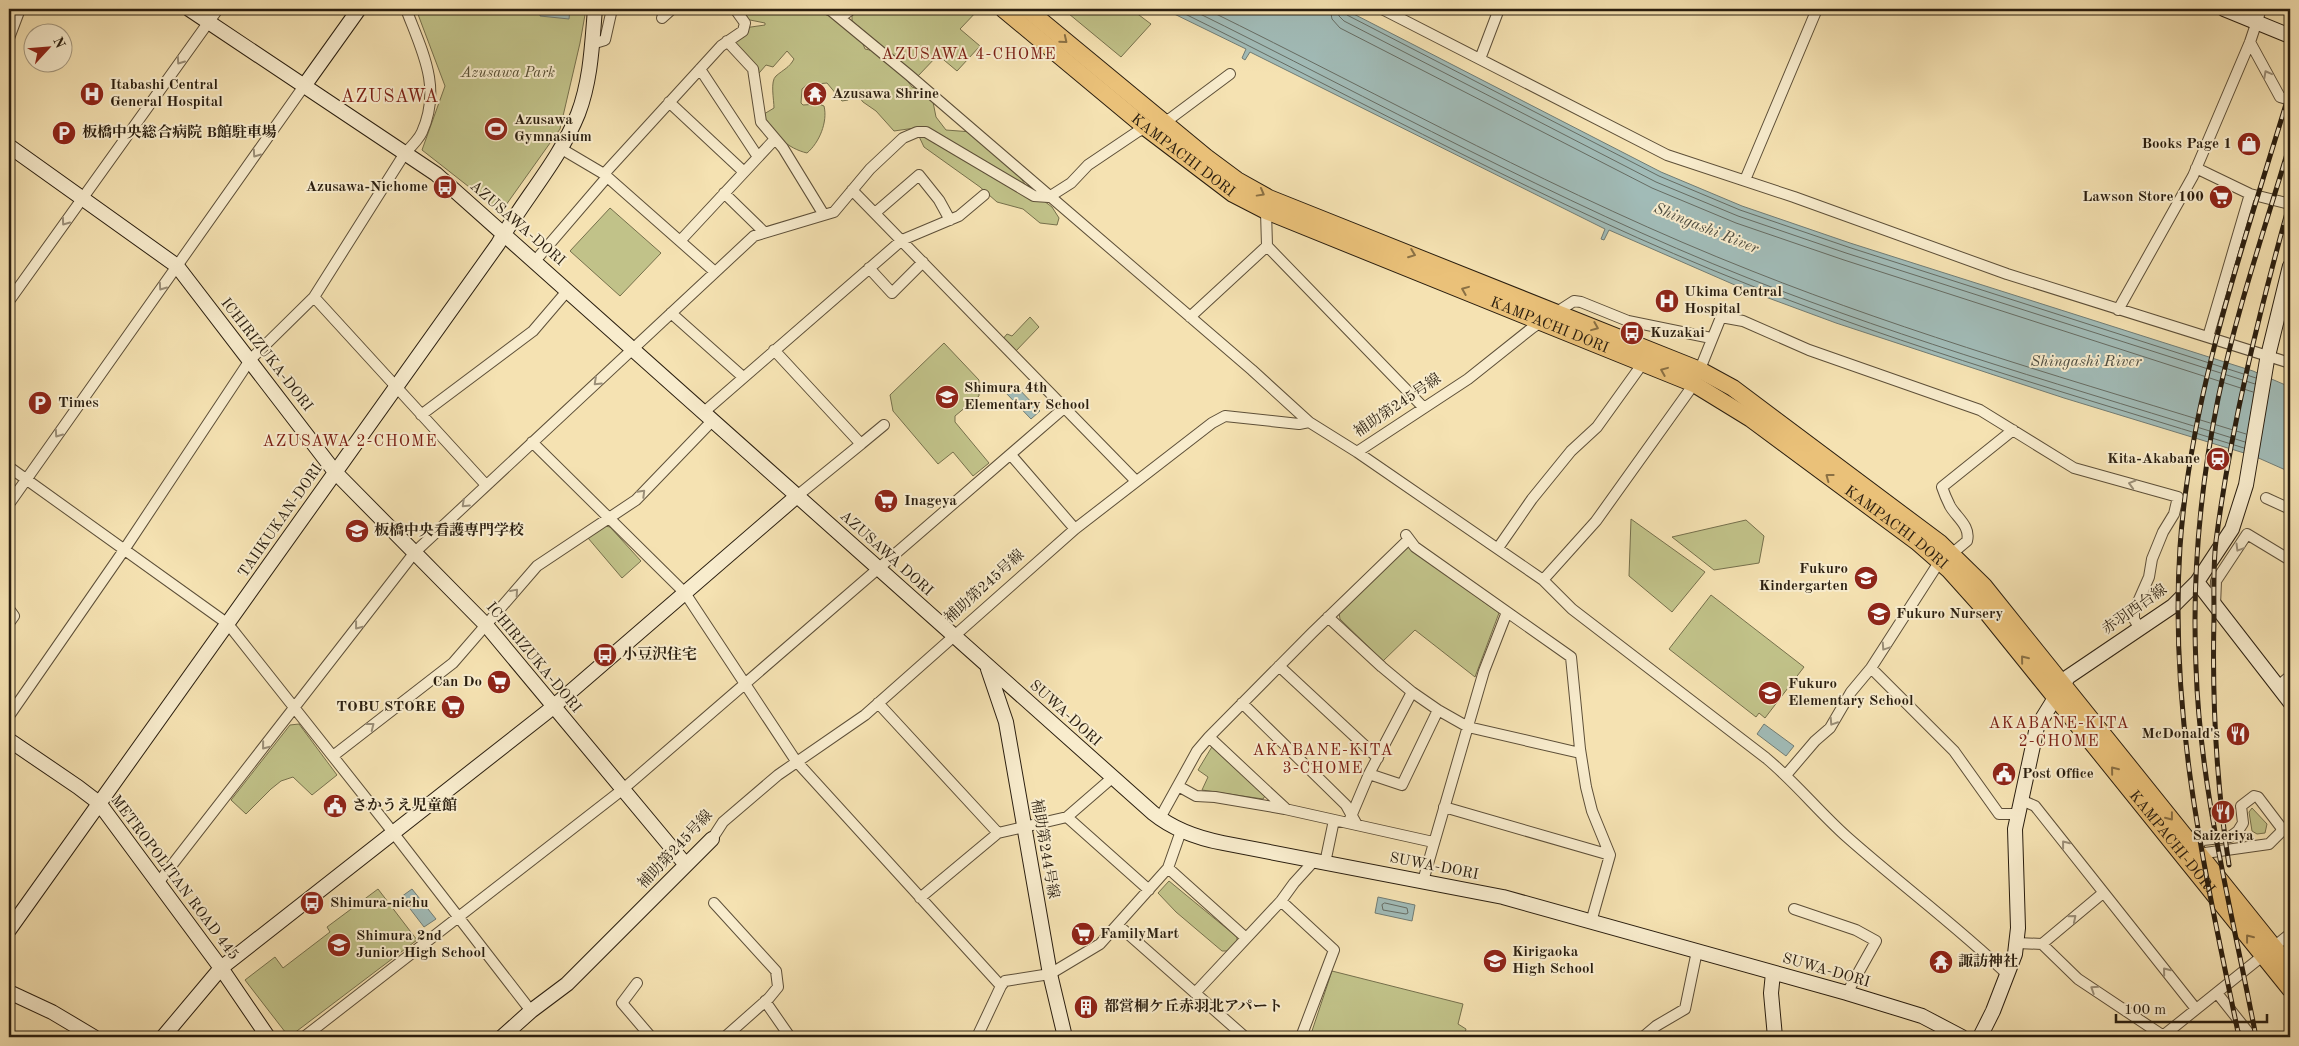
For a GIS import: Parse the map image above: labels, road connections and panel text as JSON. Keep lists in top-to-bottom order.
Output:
{
  "streets": {
    "main road": ["KAMPACHI DORI", "KAMPACHI-DORI"],
    "street": [
      "AZUSAWA-DORI",
      "ICHIRIZUKA-DORI",
      "補助第245号線",
      "TAIIKUKAN-DORI",
      "AZUSAWA DORI",
      "赤羽西台線",
      "SUWA-DORI",
      "補助第244号線",
      "METROPOLITAN ROAD 445"
    ]
  },
  "crossings": [
    ["KAMPACHI DORI", "補助第245号線"],
    ["KAMPACHI DORI", "赤羽西台線"],
    ["KAMPACHI DORI", "KAMPACHI-DORI"],
    ["AZUSAWA-DORI", "TAIIKUKAN-DORI"],
    ["AZUSAWA-DORI", "AZUSAWA DORI"],
    ["ICHIRIZUKA-DORI", "補助第245号線"],
    ["ICHIRIZUKA-DORI", "TAIIKUKAN-DORI"],
    ["補助第245号線", "AZUSAWA DORI"],
    ["補助第245号線", "SUWA-DORI"],
    ["TAIIKUKAN-DORI", "METROPOLITAN ROAD 445"],
    ["AZUSAWA DORI", "SUWA-DORI"],
    ["赤羽西台線", "KAMPACHI-DORI"],
    ["SUWA-DORI", "補助第244号線"]
  ],
  "districts": [
    "AZUSAWA 4-CHOME",
    "AZUSAWA",
    "AZUSAWA 2-CHOME",
    "AKABANE-KITA 2-CHOME",
    "AKABANE-KITA 3-CHOME"
  ],
  "water": ["Shingashi River"],
  "parks": ["Azusawa Park"],
  "places": {
    "hospital": ["Itabashi Central General Hospital", "Ukima Central Hospital"],
    "temple": ["Azusawa Shrine", "諏訪神社"],
    "sports": ["Azusawa Gymnasium"],
    "parking": ["板橋中央総合病院 B館駐車場", "Times"],
    "shop": ["Books Page 1"],
    "bus stop": [
      "Azusawa-Nichome",
      "Kuzakai",
      "小豆沢住宅",
      "Shimura-nichu"
    ],
    "supermarket": [
      "Lawson Store 100",
      "Inageya",
      "Can Do",
      "TOBU STORE",
      "FamilyMart"
    ],
    "school or university": [
      "Shimura 4th Elementary School",
      "板橋中央看護専門学校",
      "Fukuro Kindergarten",
      "Fukuro Nursery",
      "Fukuro Elementary School",
      "Shimura 2nd Junior High School",
      "Kirigaoka High School"
    ],
    "station": ["Kita-Akabane"],
    "restaurant": ["McDonald's", "Saizeriya"],
    "public building": ["Post Office", "さかうえ児童館"],
    "building": ["都営桐ケ丘赤羽北アパート"]
  },
  "scale_bar": "100 m",
  "north": "top right"
}
